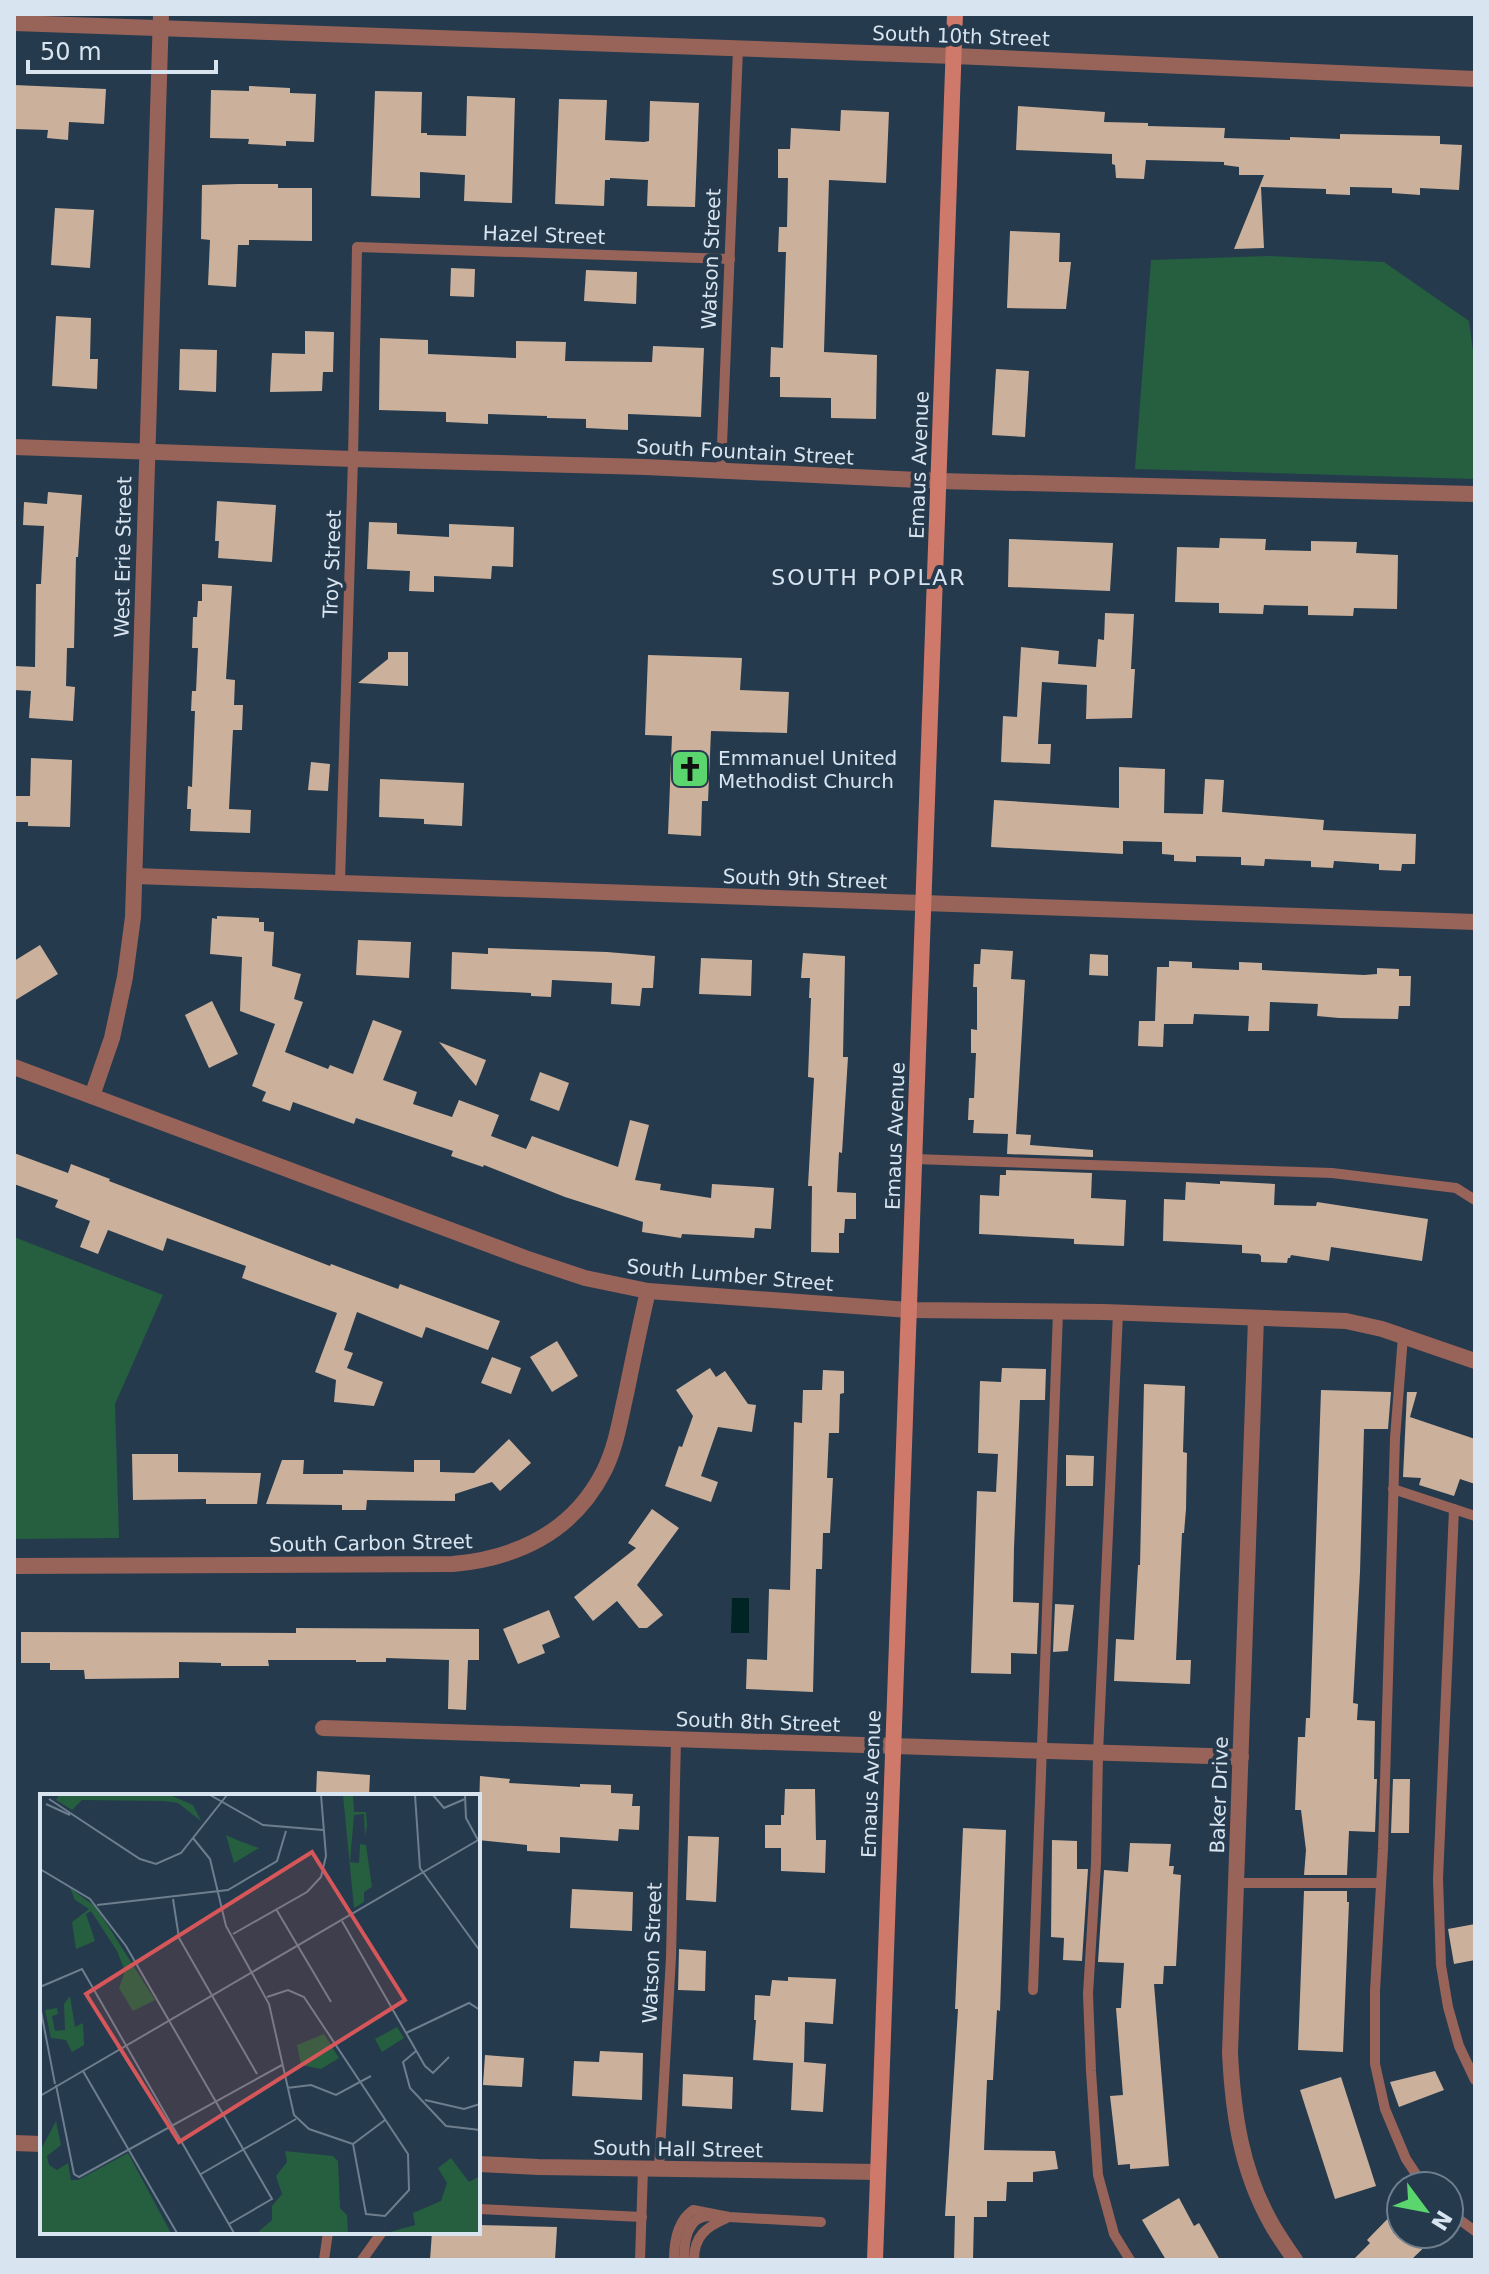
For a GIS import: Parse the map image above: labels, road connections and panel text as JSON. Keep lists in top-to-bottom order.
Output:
{
  "streets": {
    "main road": ["Emaus Avenue"],
    "street": [
      "South 10th Street",
      "South Fountain Street",
      "West Erie Street",
      "South 9th Street",
      "South Lumber Street",
      "South Carbon Street",
      "South 8th Street",
      "Baker Drive",
      "South Hall Street"
    ],
    "lane": ["Hazel Street", "Watson Street", "Troy Street"]
  },
  "crossings": [
    ["South 10th Street", "Watson Street"],
    ["South 10th Street", "Emaus Avenue"],
    ["South 10th Street", "West Erie Street"],
    ["Hazel Street", "Watson Street"],
    ["Hazel Street", "Troy Street"],
    ["Watson Street", "South Fountain Street"],
    ["Watson Street", "South 8th Street"],
    ["Watson Street", "South Hall Street"],
    ["South Fountain Street", "Emaus Avenue"],
    ["South Fountain Street", "West Erie Street"],
    ["South Fountain Street", "Troy Street"],
    ["Emaus Avenue", "South 9th Street"],
    ["Emaus Avenue", "South Lumber Street"],
    ["Emaus Avenue", "South 8th Street"],
    ["Emaus Avenue", "South Hall Street"],
    ["West Erie Street", "South 9th Street"],
    ["West Erie Street", "South Lumber Street"],
    ["Troy Street", "South 9th Street"],
    ["South Lumber Street", "South Carbon Street"],
    ["South Lumber Street", "Baker Drive"],
    ["South 8th Street", "Baker Drive"]
  ],
  "districts": ["SOUTH POPLAR"],
  "places": {
    "church": ["Emmanuel United Methodist Church"]
  },
  "scale_bar": "50 m",
  "north": "bottom right"
}
